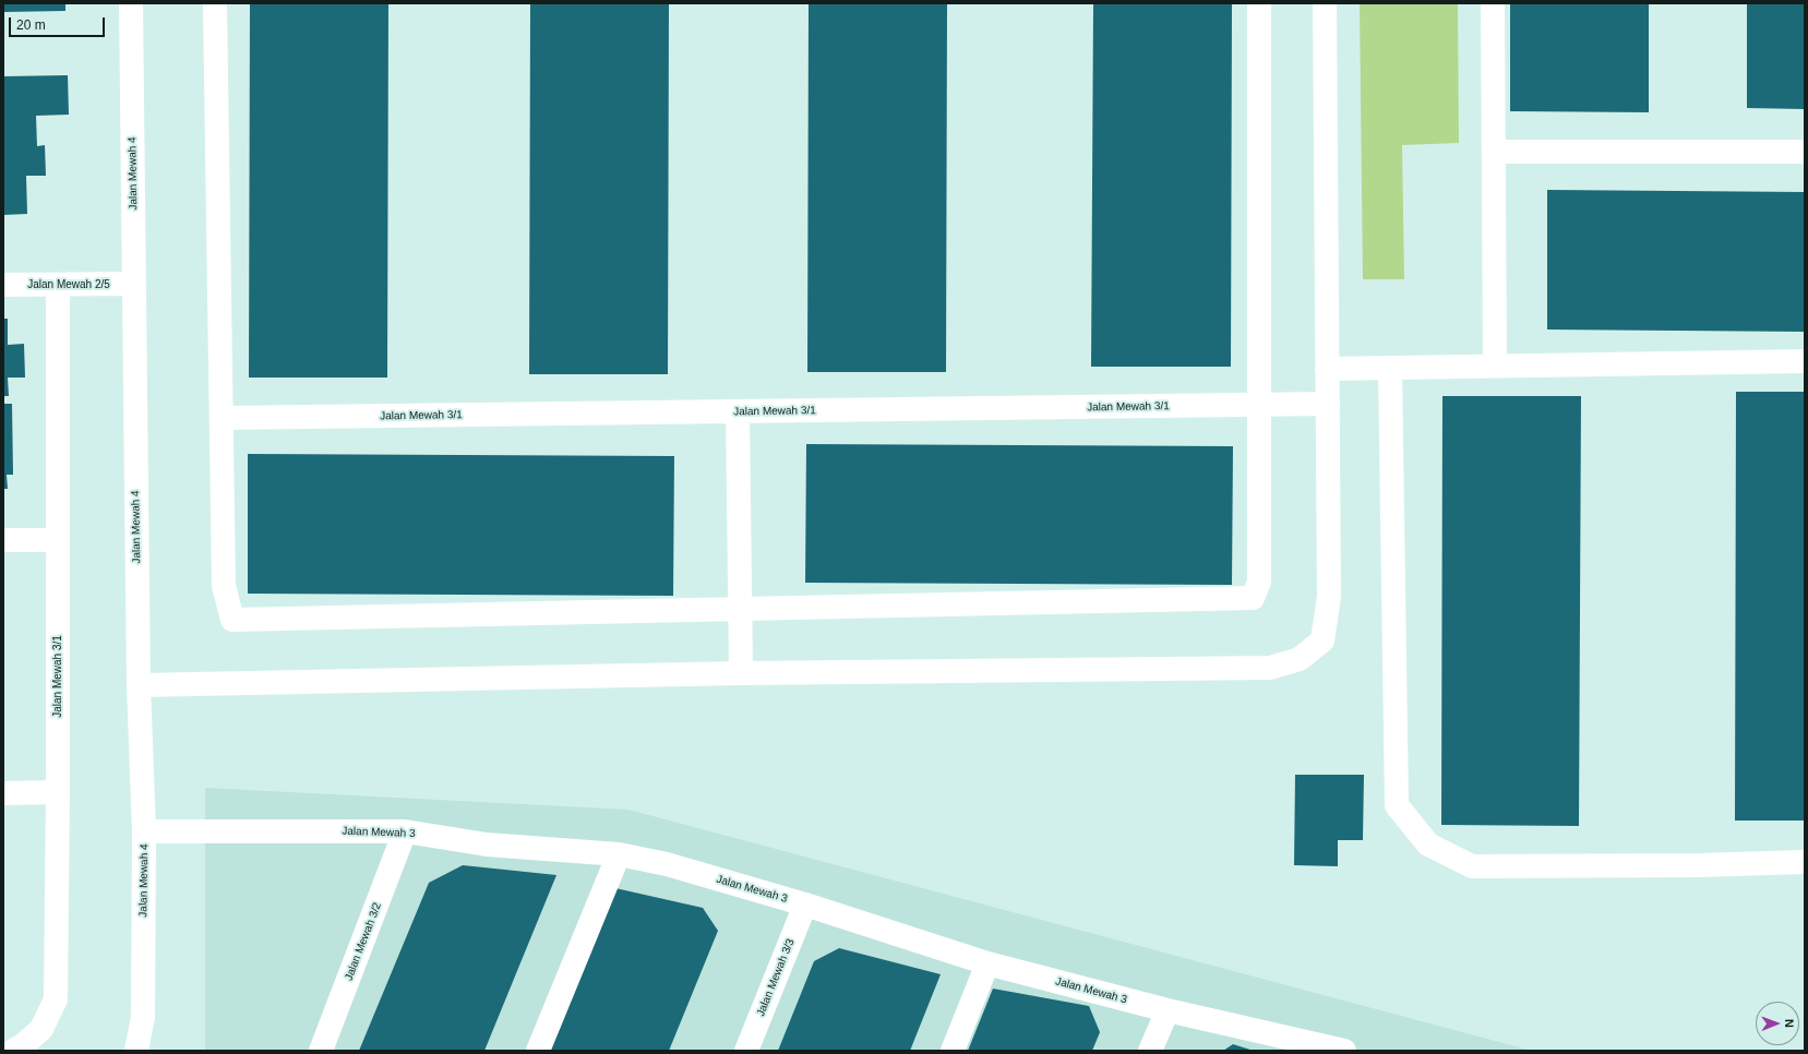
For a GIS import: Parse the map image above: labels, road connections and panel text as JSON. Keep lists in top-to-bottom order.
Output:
{
  "streets": {
    "street": [
      "Jalan Mewah 4",
      "Jalan Mewah 2/5",
      "Jalan Mewah 3/1",
      "Jalan Mewah 3",
      "Jalan Mewah 3/2",
      "Jalan Mewah 3/3"
    ]
  },
  "crossings": [
    ["Jalan Mewah 4", "Jalan Mewah 2/5"],
    ["Jalan Mewah 4", "Jalan Mewah 3"],
    ["Jalan Mewah 2/5", "Jalan Mewah 3/1"],
    ["Jalan Mewah 3", "Jalan Mewah 3/2"],
    ["Jalan Mewah 3", "Jalan Mewah 3/3"]
  ],
  "scale_bar": "20 m",
  "north": "right"
}
